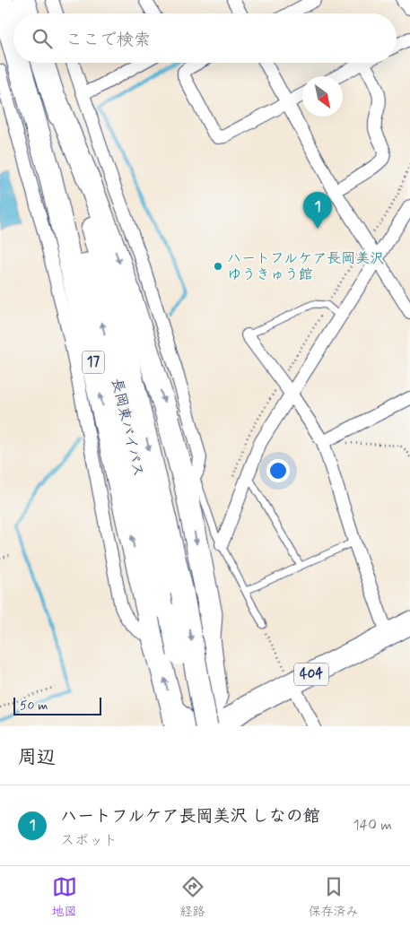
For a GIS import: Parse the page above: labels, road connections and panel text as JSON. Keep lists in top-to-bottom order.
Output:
{
  "streets": {
    "highway": ["17", "長岡東バイパス", "404"]
  },
  "crossings": [
    ["17", "長岡東バイパス"],
    ["17", "404"]
  ],
  "places": ["ハートフルケア長岡美沢 ゆうきゅう館"],
  "scale_bar": "50 m",
  "north": "bottom right",
  "page": {
    "search": "ここで検索",
    "pins": "1",
    "scale": "50 m",
    "heading": "周辺",
    "list": [
      {
        "mark": "1",
        "name": "ハートフルケア長岡美沢 しなの館",
        "note": "スポット",
        "value": "140 m"
      }
    ],
    "nav": ["地図", "経路", "保存済み"]
  }
}
